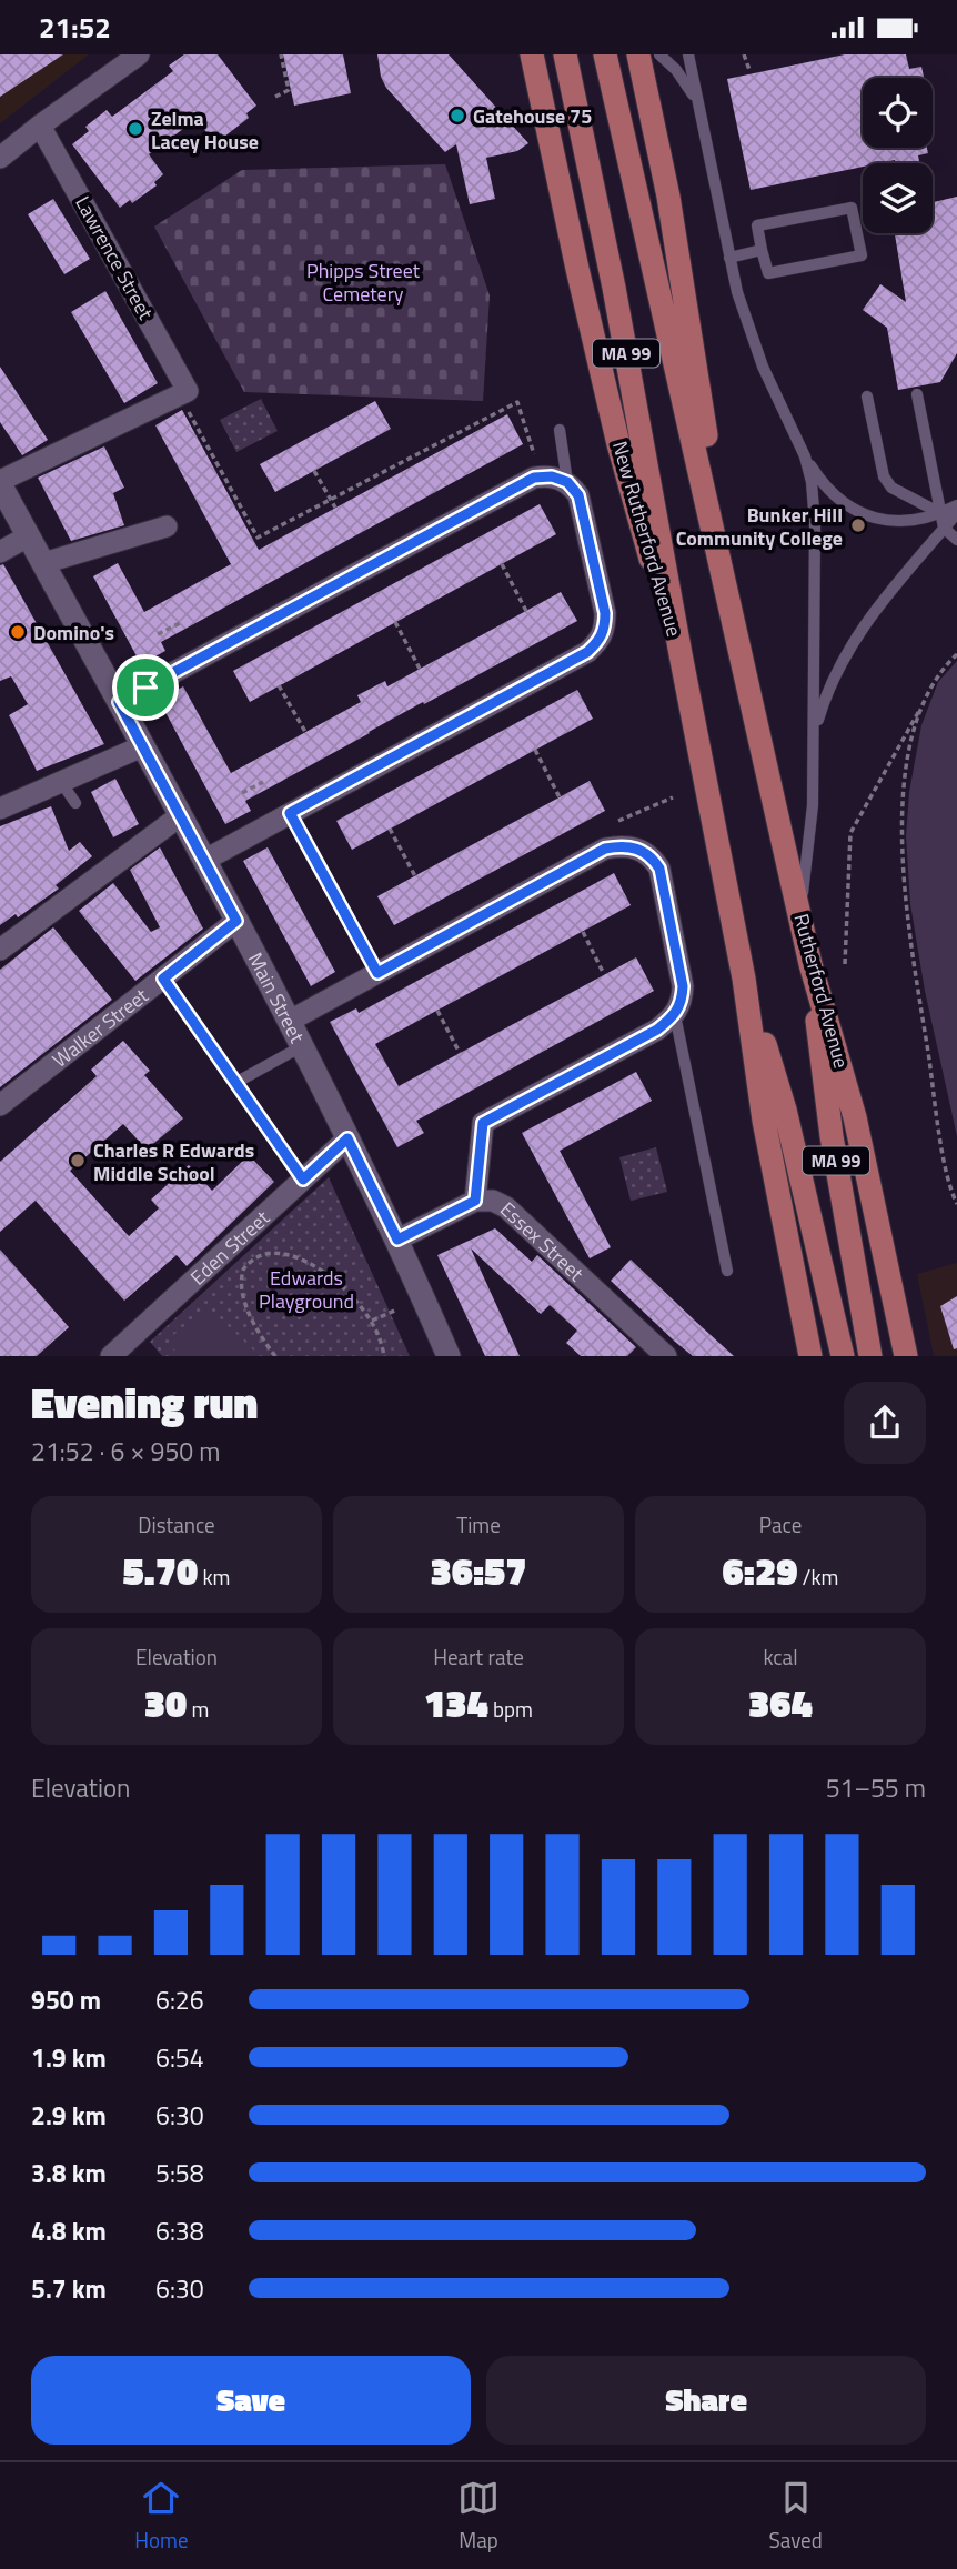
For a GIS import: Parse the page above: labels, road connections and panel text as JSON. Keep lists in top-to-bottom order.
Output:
{
  "streets": {
    "main road": [
      "MA 99",
      "New Rutherford Avenue",
      "Rutherford Avenue",
      "Main Street"
    ],
    "street": [
      "Lawrence Street",
      "Walker Street",
      "Essex Street",
      "Eden Street"
    ]
  },
  "crossings": [
    ["MA 99", "New Rutherford Avenue"],
    ["MA 99", "Rutherford Avenue"],
    ["Main Street", "Walker Street"],
    ["Main Street", "Essex Street"],
    ["Main Street", "Eden Street"]
  ],
  "parks": ["Phipps Street Cemetery", "Edwards Playground"],
  "places": [
    "Gatehouse 75",
    "Zelma Lacey House",
    "Bunker Hill Community College",
    "Domino's",
    "Charles R Edwards Middle School"
  ],
  "page": {
    "status": "21:52",
    "heading": ["Evening run", "21:52 · 6 × 950 m"],
    "stats": [
      ["Distance", "5.70 km"],
      ["Time", "36:57"],
      ["Pace", "6:29 /km"],
      ["Elevation", "30 m"],
      ["Heart rate", "134 bpm"],
      ["kcal", "364"]
    ],
    "chart": ["Elevation", "51–55 m"],
    "list": [
      {
        "name": "950 m",
        "note": "6:26"
      },
      {
        "name": "1.9 km",
        "note": "6:54"
      },
      {
        "name": "2.9 km",
        "note": "6:30"
      },
      {
        "name": "3.8 km",
        "note": "5:58"
      },
      {
        "name": "4.8 km",
        "note": "6:38"
      },
      {
        "name": "5.7 km",
        "note": "6:30"
      }
    ],
    "buttons": ["Save", "Share"],
    "tabs": ["Home", "Map", "Saved"]
  }
}
